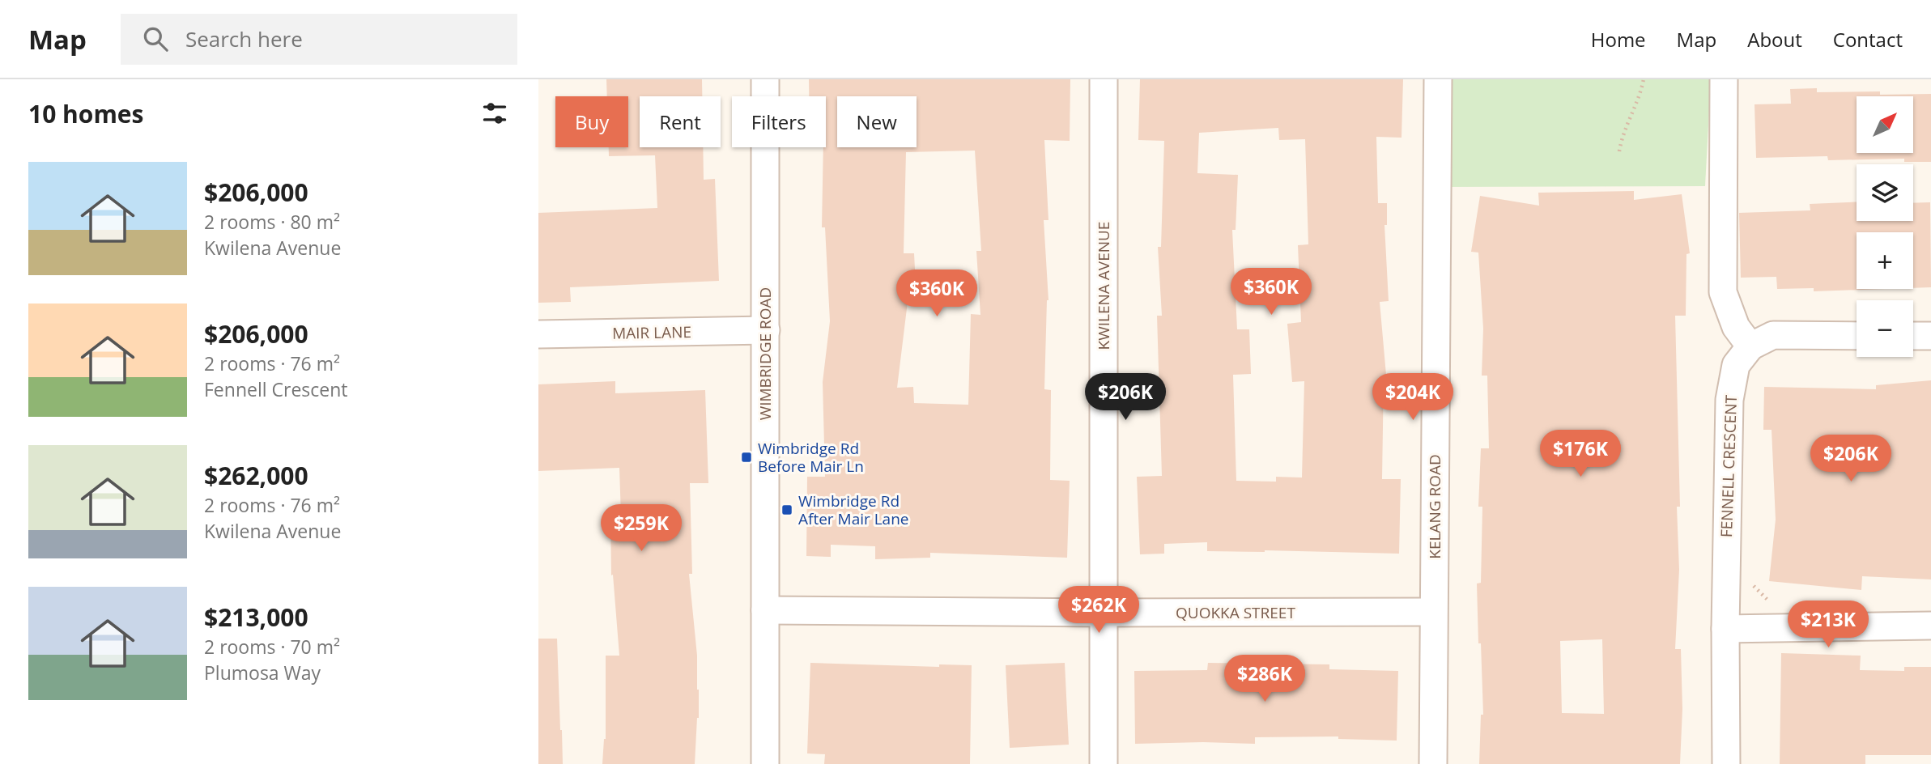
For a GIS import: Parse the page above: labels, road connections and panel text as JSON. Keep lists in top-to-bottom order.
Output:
{
  "streets": {
    "street": [
      "KWILENA AVENUE",
      "MAIR LANE",
      "WIMBRIDGE ROAD",
      "FENNELL CRESCENT",
      "KELANG ROAD",
      "QUOKKA STREET"
    ]
  },
  "crossings": [
    ["KWILENA AVENUE", "QUOKKA STREET"],
    ["MAIR LANE", "WIMBRIDGE ROAD"],
    ["WIMBRIDGE ROAD", "QUOKKA STREET"],
    ["KELANG ROAD", "QUOKKA STREET"]
  ],
  "places": {
    "transit": ["Wimbridge Rd Before Mair Ln", "Wimbridge Rd After Mair Lane"]
  },
  "north": "top right",
  "page": {
    "header": "Map",
    "search": "Search here",
    "nav": [
      "Home",
      "Map",
      "About",
      "Contact"
    ],
    "heading": "10 homes",
    "map_buttons": ["+", "−"],
    "chip": [
      "Buy",
      "Rent",
      "Filters",
      "New"
    ],
    "list": [
      {
        "name": "$206,000",
        "note": "2 rooms · 80 m² · Kwilena Avenue"
      },
      {
        "name": "$206,000",
        "note": "2 rooms · 76 m² · Fennell Crescent"
      },
      {
        "name": "$262,000",
        "note": "2 rooms · 76 m² · Kwilena Avenue"
      },
      {
        "name": "$213,000",
        "note": "2 rooms · 70 m² · Plumosa Way"
      }
    ],
    "price": [
      "$360K",
      "$360K",
      "$206K",
      "$204K",
      "$176K",
      "$206K",
      "$259K",
      "$262K",
      "$213K",
      "$286K"
    ]
  }
}
